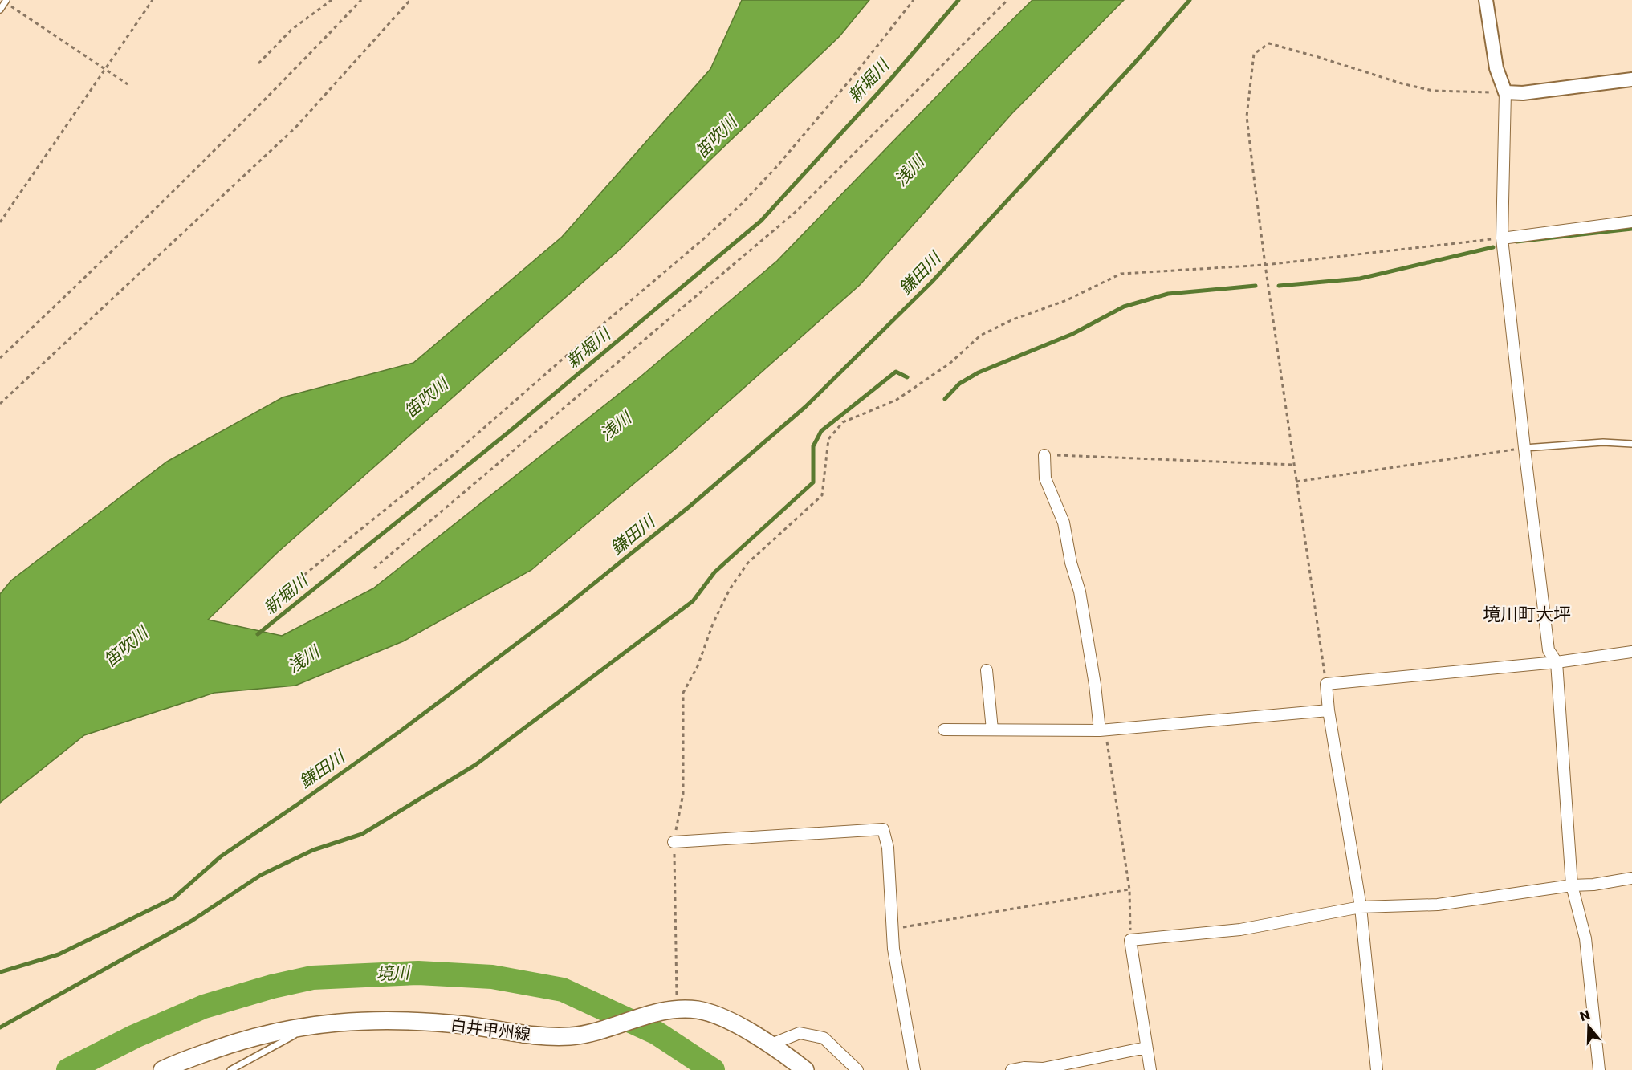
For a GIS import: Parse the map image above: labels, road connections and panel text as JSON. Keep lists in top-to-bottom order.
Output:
{
  "streets": {
    "main road": ["白井甲州線"]
  },
  "districts": ["境川町大坪"],
  "water": [
    "新堀川",
    "笛吹川",
    "浅川",
    "鎌田川",
    "境川"
  ],
  "north": "top"
}
